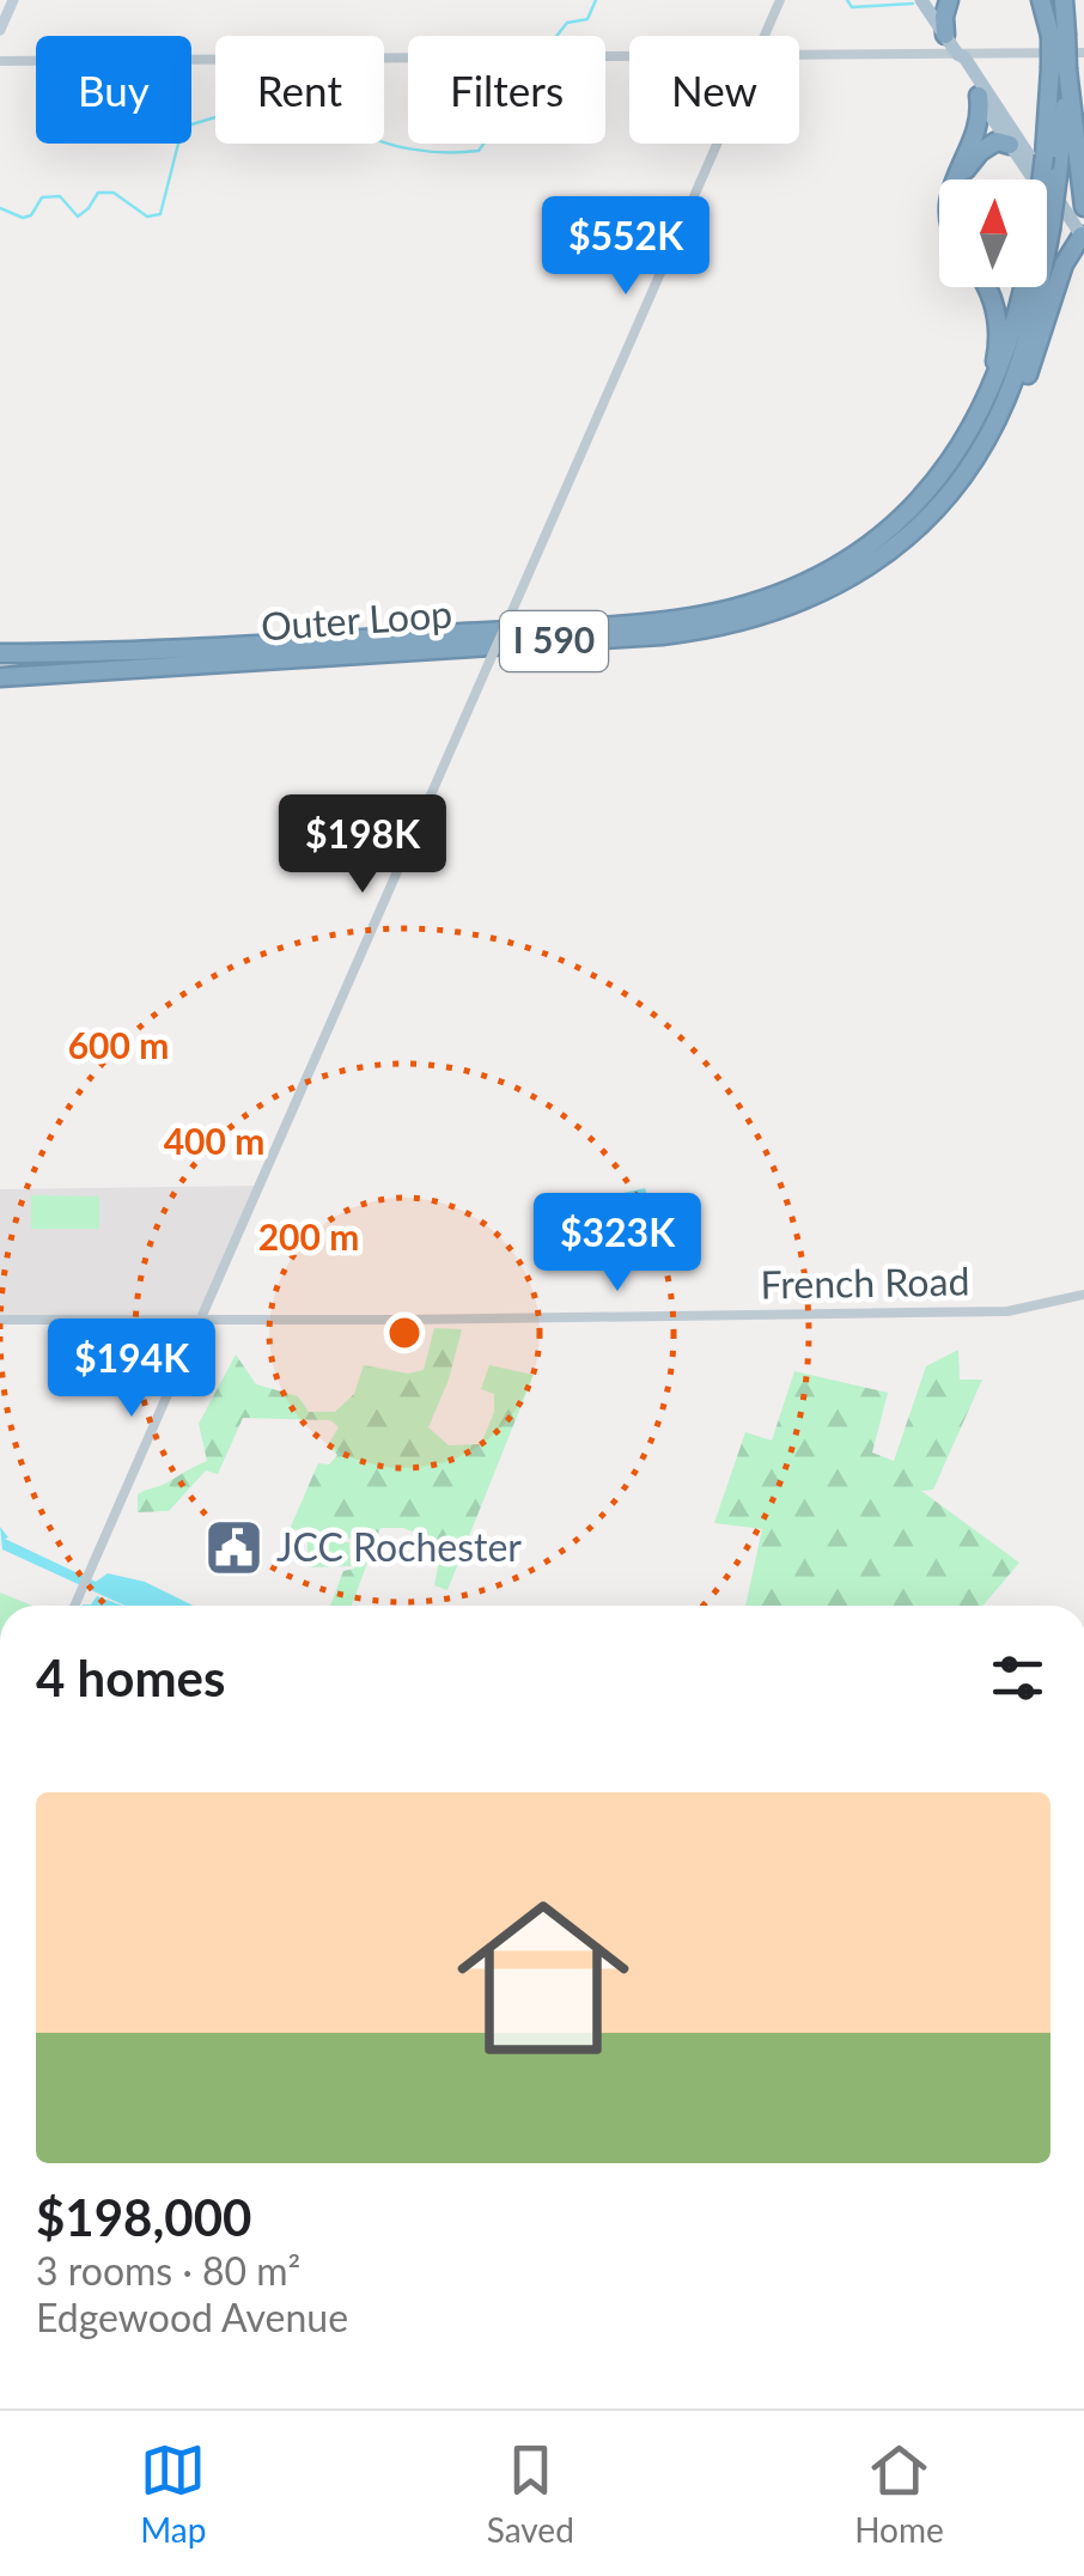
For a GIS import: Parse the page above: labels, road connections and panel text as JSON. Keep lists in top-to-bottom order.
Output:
{
  "streets": {
    "highway": ["Outer Loop", "I 590"],
    "street": ["French Road"]
  },
  "places": {
    "public building": ["JCC Rochester"]
  },
  "north": "top",
  "page": {
    "chip": [
      "Buy",
      "Rent",
      "Filters",
      "New"
    ],
    "price": [
      "$552K",
      "$198K",
      "$323K",
      "$194K"
    ],
    "heading": "4 homes",
    "list": [
      {
        "name": "$198,000",
        "note": "3 rooms · 80 m² · Edgewood Avenue"
      }
    ],
    "tabs": ["Map", "Saved", "Home"]
  },
  "rings": ["600 m", "400 m", "200 m"]
}
